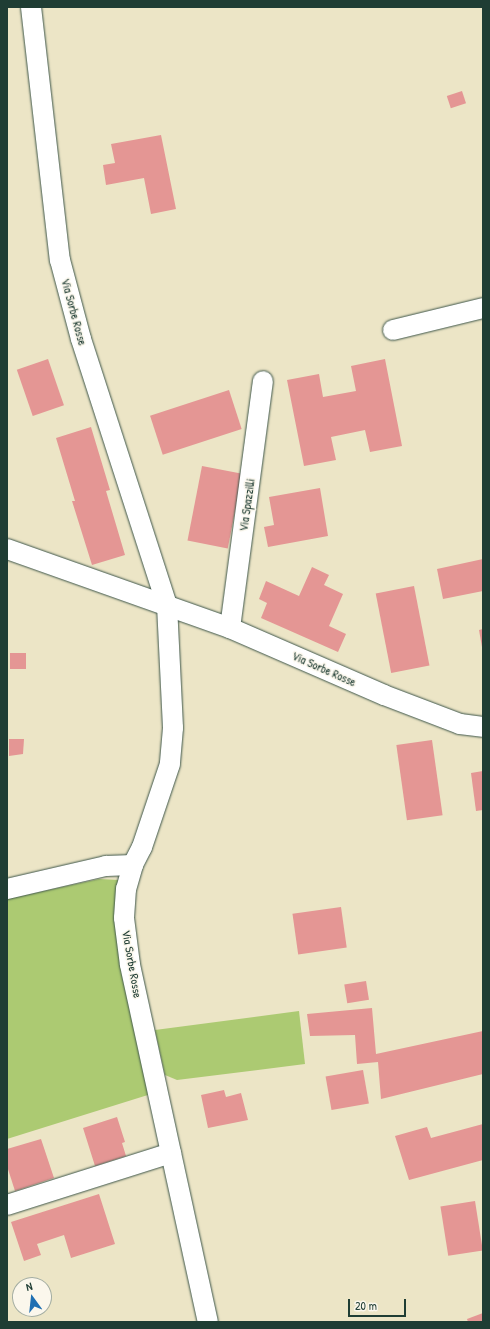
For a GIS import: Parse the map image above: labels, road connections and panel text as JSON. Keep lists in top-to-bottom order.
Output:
{
  "streets": {
    "street": ["Via Sorbe Rosse", "Via Spazzilli"]
  },
  "crossings": [
    ["Via Sorbe Rosse", "Via Spazzilli"]
  ],
  "scale_bar": "20 m",
  "north": "top"
}
